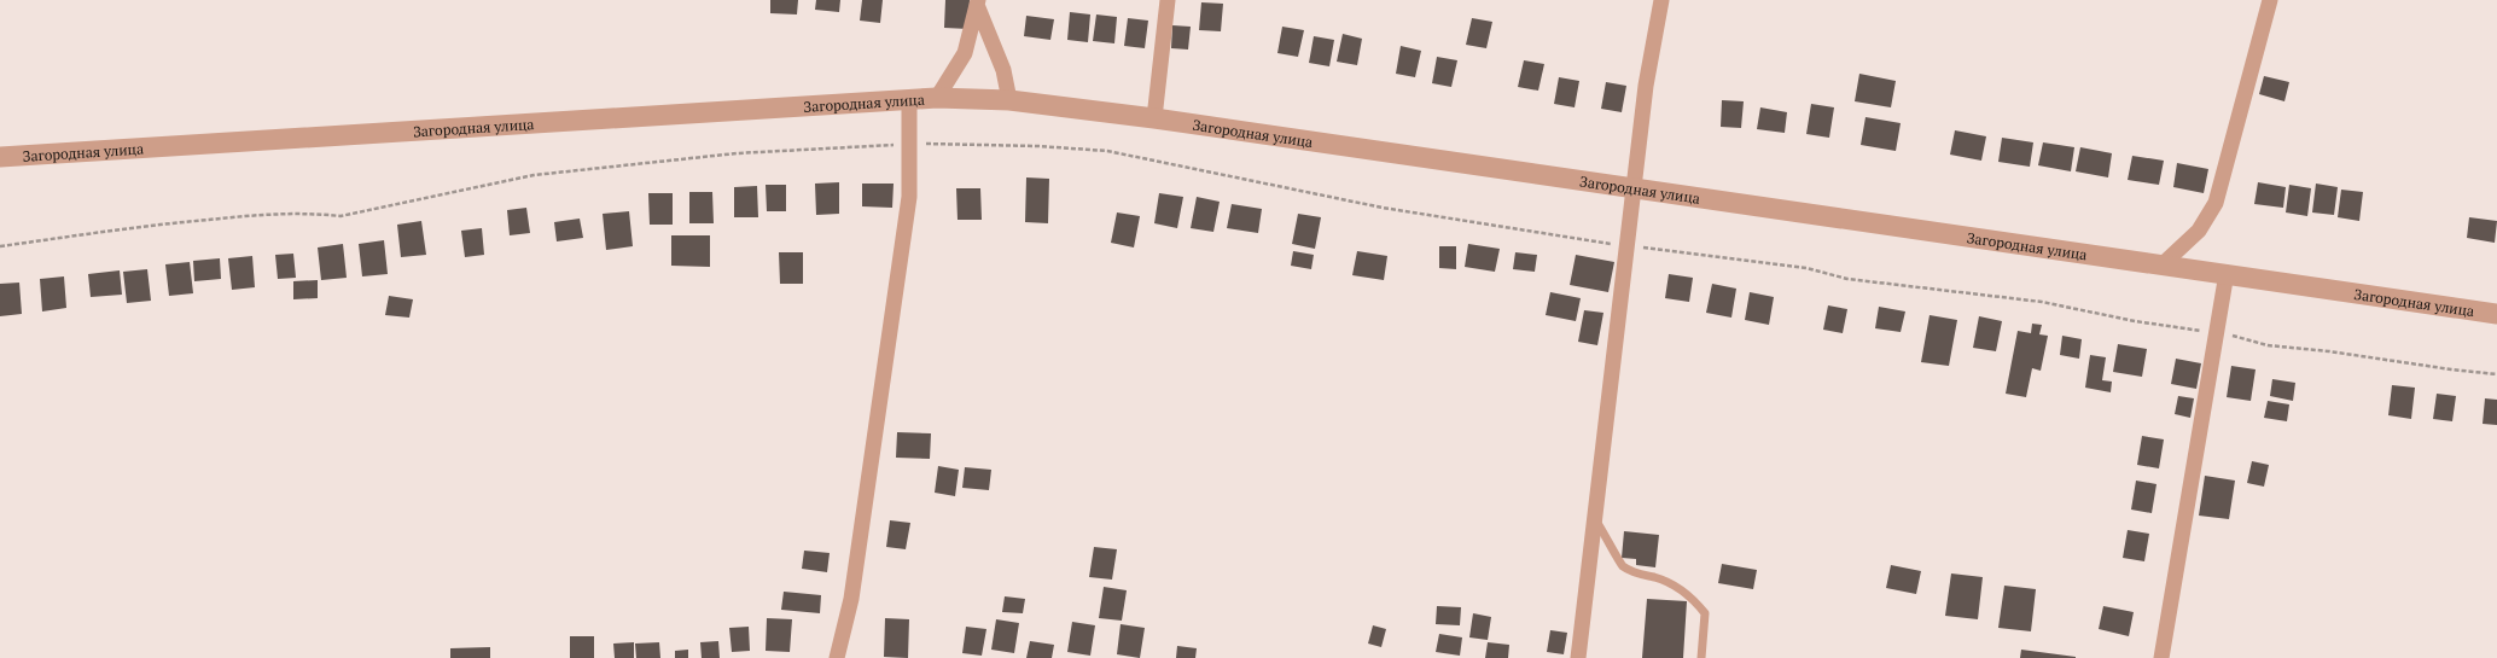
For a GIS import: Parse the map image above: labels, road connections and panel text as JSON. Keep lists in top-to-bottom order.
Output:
{
  "streets": {
    "street": ["Загородная улица"]
  }
}
